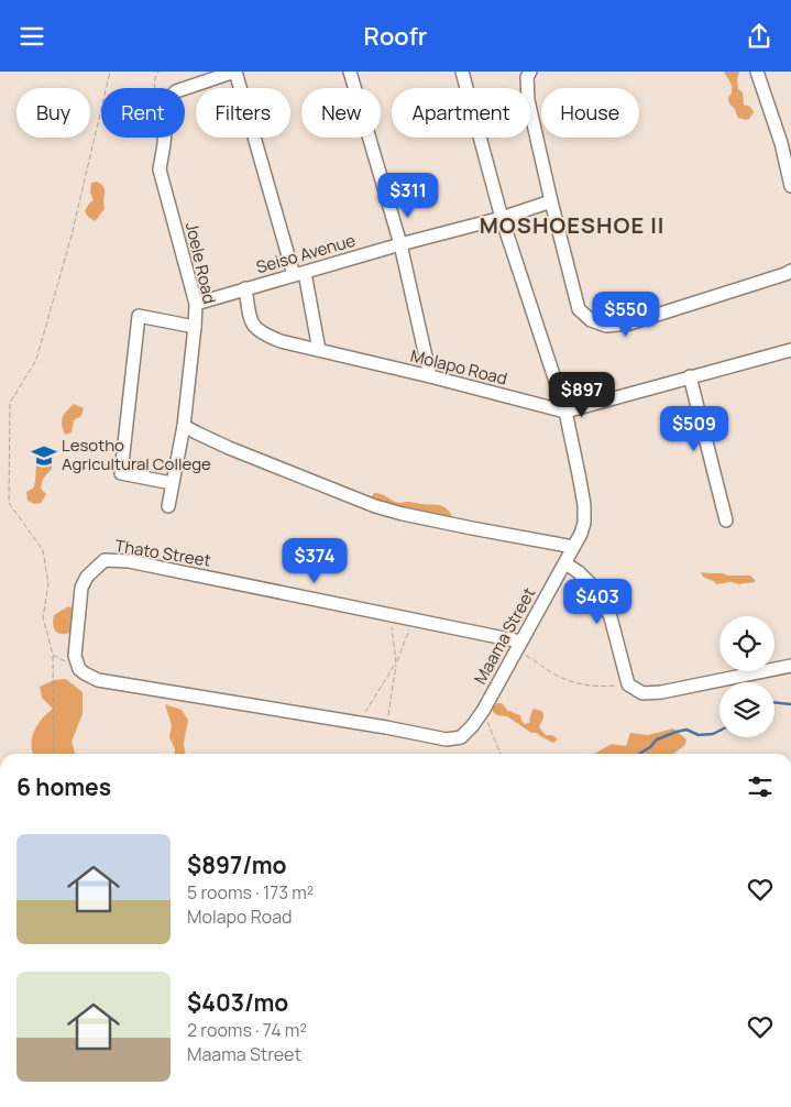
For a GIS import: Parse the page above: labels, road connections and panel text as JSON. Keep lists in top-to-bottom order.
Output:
{
  "streets": {
    "street": [
      "Seiso Avenue",
      "Joele Road",
      "Molapo Road",
      "Thato Street",
      "Maama Street"
    ]
  },
  "crossings": [
    ["Seiso Avenue", "Joele Road"],
    ["Seiso Avenue", "Molapo Road"],
    ["Seiso Avenue", "Maama Street"],
    ["Molapo Road", "Maama Street"],
    ["Thato Street", "Maama Street"]
  ],
  "districts": ["MOSHOESHOE II"],
  "places": {
    "school or university": ["Lesotho Agricultural College"]
  },
  "page": {
    "header": "Roofr",
    "chip": [
      "Buy",
      "Rent",
      "Filters",
      "New",
      "Apartment",
      "House"
    ],
    "price": [
      "$311",
      "$550",
      "$897",
      "$509",
      "$374",
      "$403"
    ],
    "heading": "6 homes",
    "list": [
      {
        "name": "$897/mo",
        "note": "5 rooms · 173 m² · Molapo Road"
      },
      {
        "name": "$403/mo",
        "note": "2 rooms · 74 m² · Maama Street"
      }
    ]
  }
}
